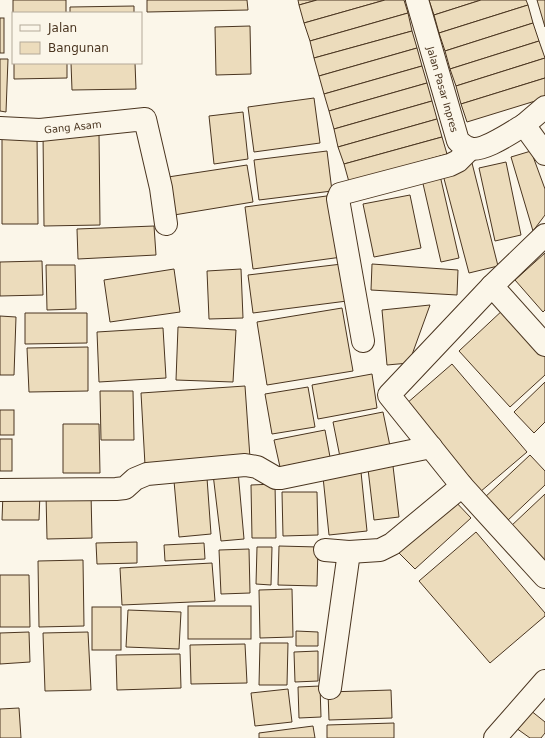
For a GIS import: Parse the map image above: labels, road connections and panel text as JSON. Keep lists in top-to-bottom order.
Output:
{
  "streets": {
    "street": ["Jalan Pasar Inpres", "Gang Asam"]
  },
  "legend": ["Jalan", "Bangunan"]
}
